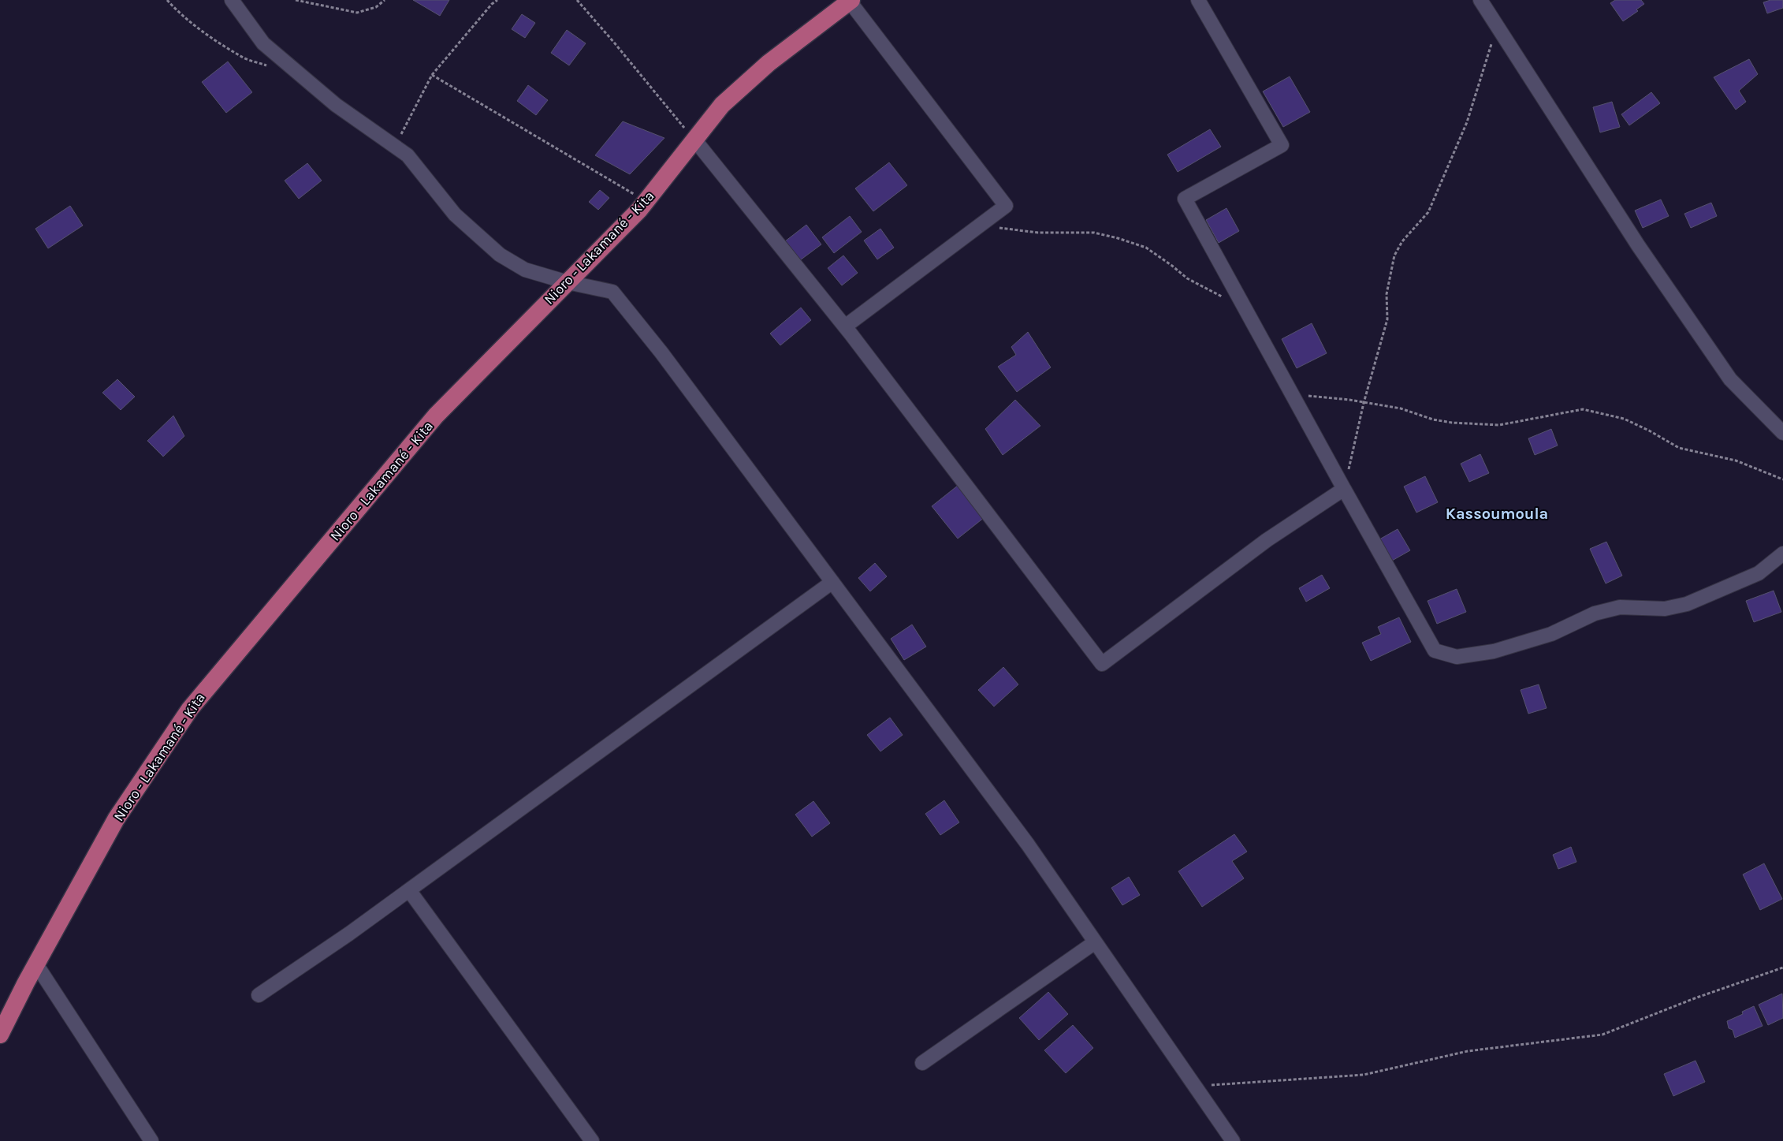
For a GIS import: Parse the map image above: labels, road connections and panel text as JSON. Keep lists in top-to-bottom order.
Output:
{
  "streets": {
    "main road": ["Nioro - Lakamané - Kita"]
  },
  "districts": ["Kassoumoula"]
}
